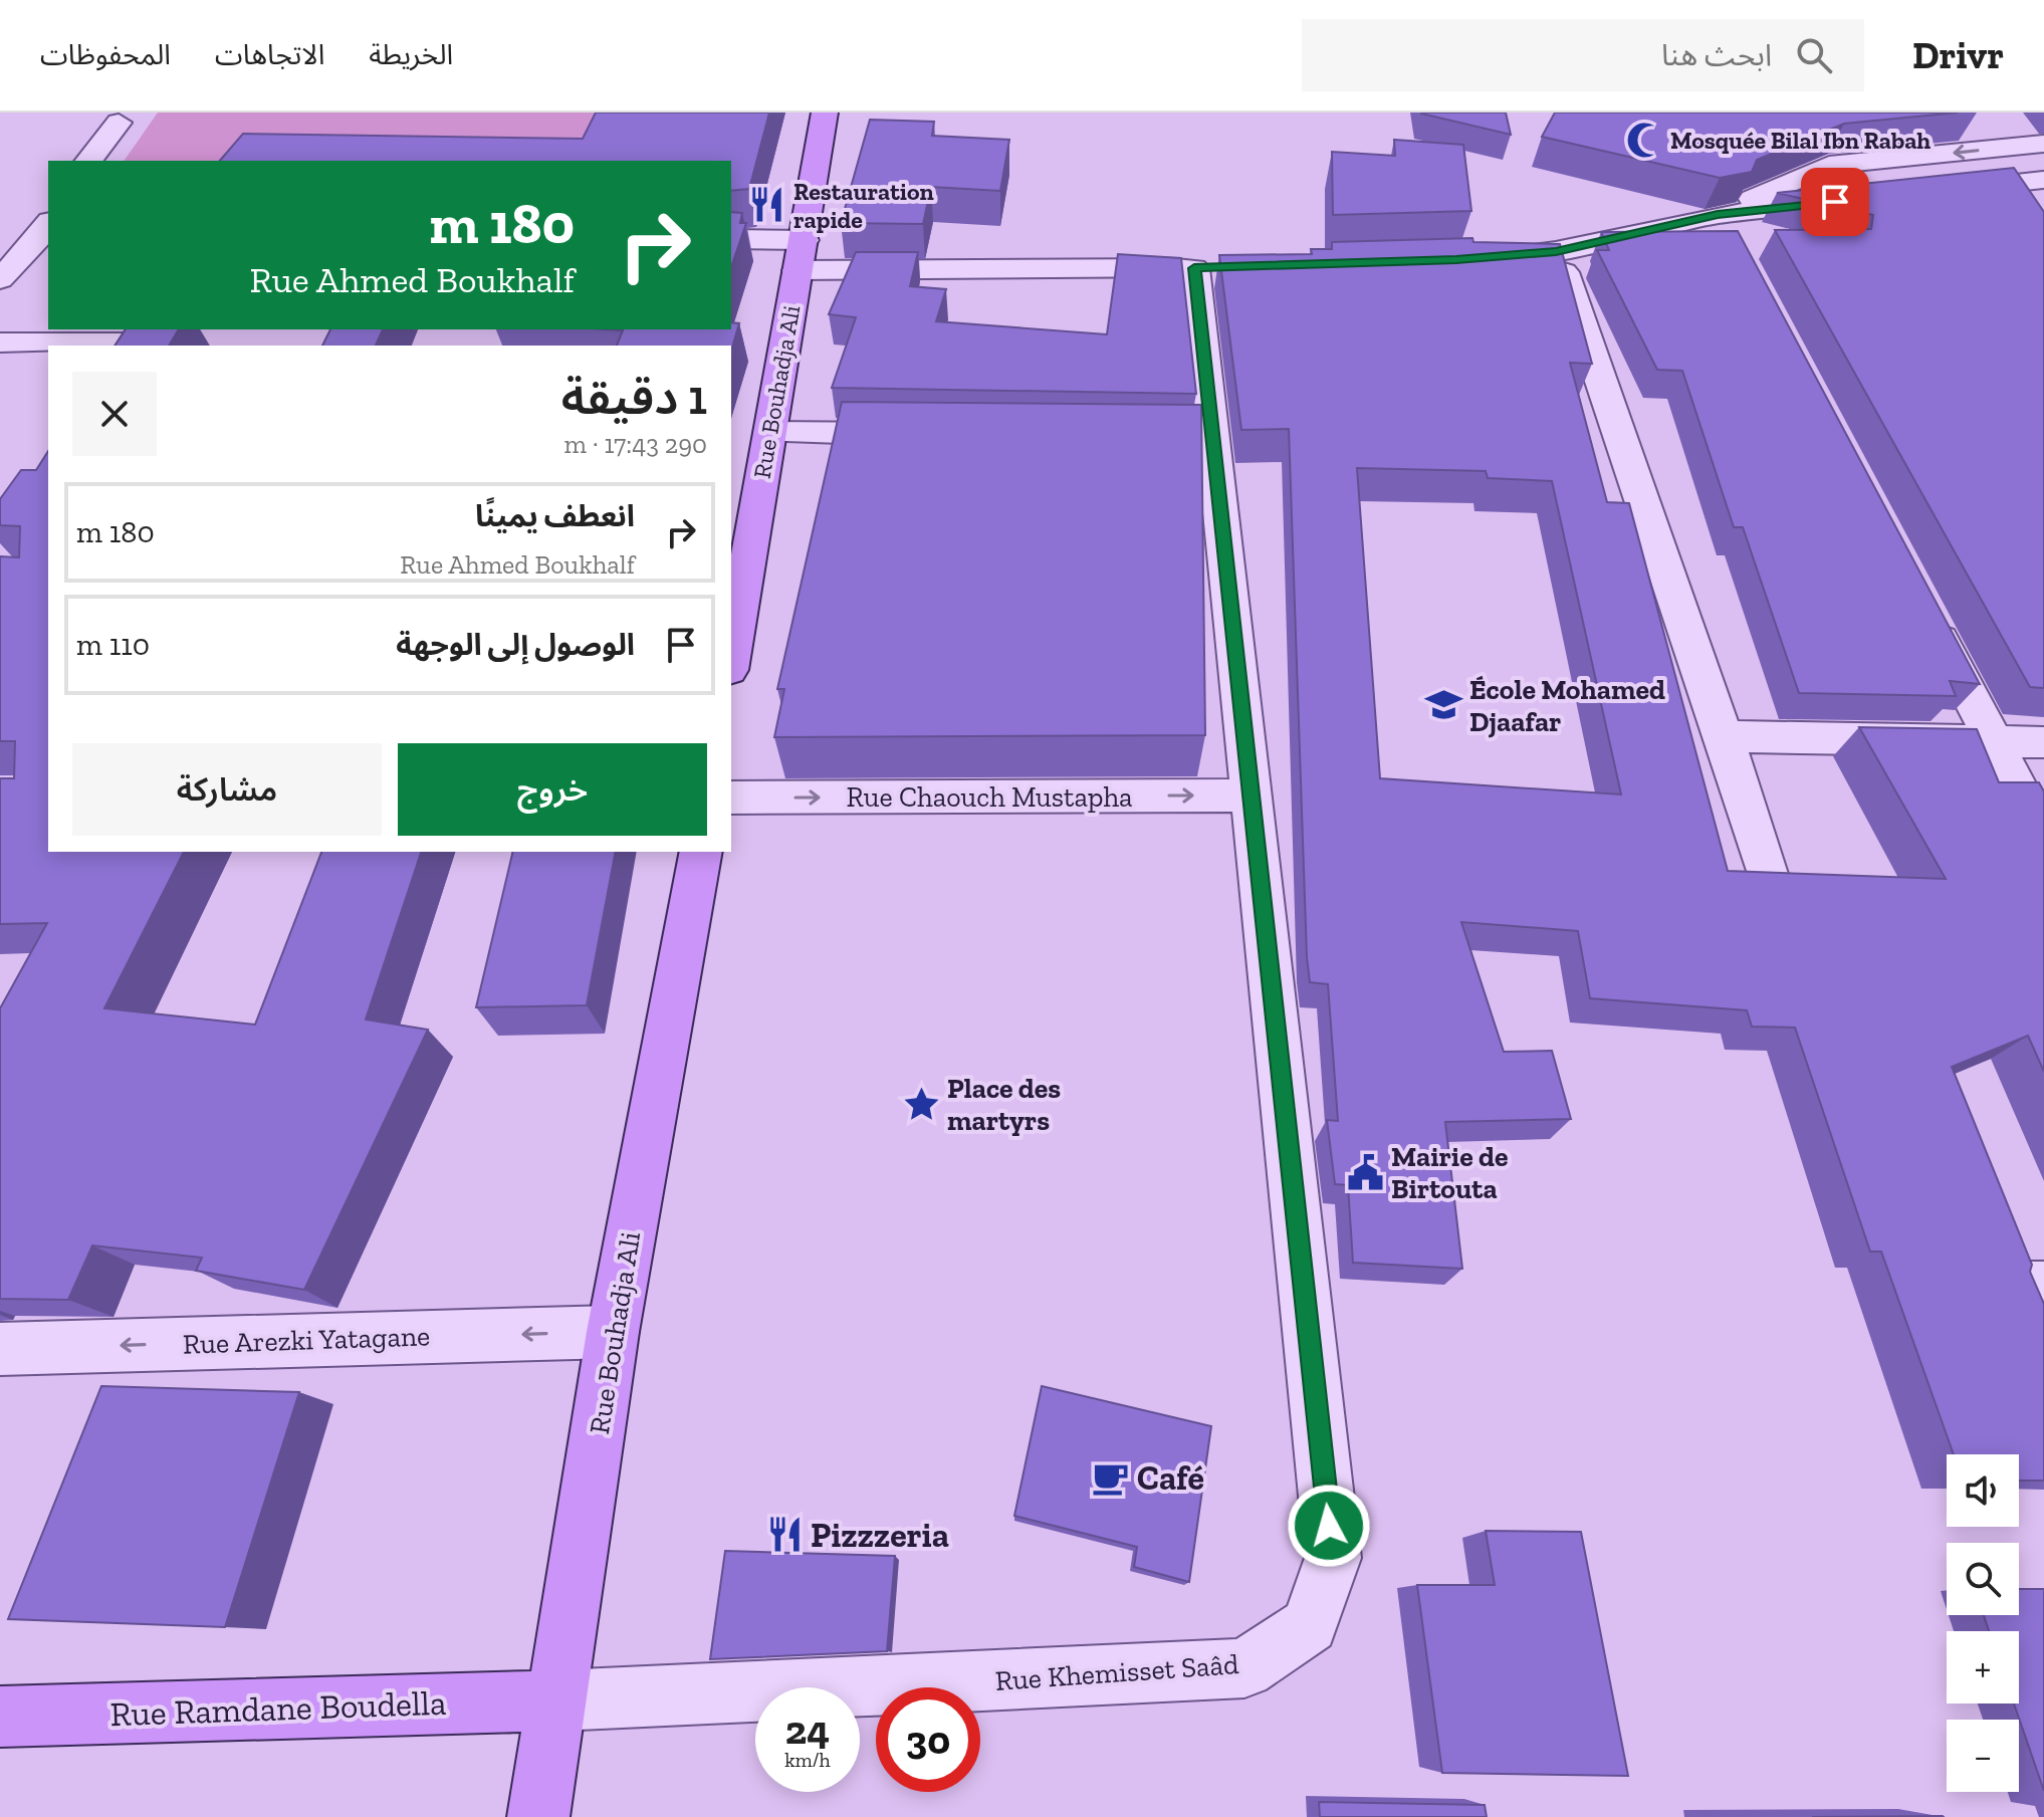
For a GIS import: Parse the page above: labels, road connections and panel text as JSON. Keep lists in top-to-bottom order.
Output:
{
  "streets": {
    "main road": ["Rue Bouhadja Ali", "Rue Ramdane Boudella"],
    "street": ["Rue Chaouch Mustapha", "Rue Arezki Yatagane", "Rue Khemisset Saâd"]
  },
  "crossings": [
    ["Rue Bouhadja Ali", "Rue Arezki Yatagane"],
    ["Rue Bouhadja Ali", "Rue Khemisset Saâd"],
    ["Rue Bouhadja Ali", "Rue Ramdane Boudella"],
    ["Rue Chaouch Mustapha", "Rue Khemisset Saâd"],
    ["Rue Khemisset Saâd", "Rue Ramdane Boudella"]
  ],
  "one_way": ["Rue Arezki Yatagane"],
  "places": {
    "mosque": ["Mosquée Bilal Ibn Rabah"],
    "restaurant": ["Restauration rapide", "Pizzzeria"],
    "school or university": ["École Mohamed Djaafar"],
    "place": ["Place des martyrs"],
    "public building": ["Mairie de Birtouta"],
    "cafe": ["Café"]
  },
  "page": {
    "header": "Drivr",
    "search": "ابحث هنا",
    "nav": ["الخريطة", "الاتجاهات", "المحفوظات"],
    "turn": ["180 m", "Rue Ahmed Boukhalf"],
    "heading": ["1 دقيقة", "290 m · 17:43"],
    "list": [
      {
        "name": "انعطف يمينًا",
        "note": "Rue Ahmed Boukhalf",
        "value": "180 m"
      },
      {
        "name": "الوصول إلى الوجهة",
        "value": "110 m"
      }
    ],
    "buttons": ["خروج", "مشاركة"],
    "map_buttons": ["+", "−"],
    "speed": "24 km/h",
    "limit": "30"
  }
}
